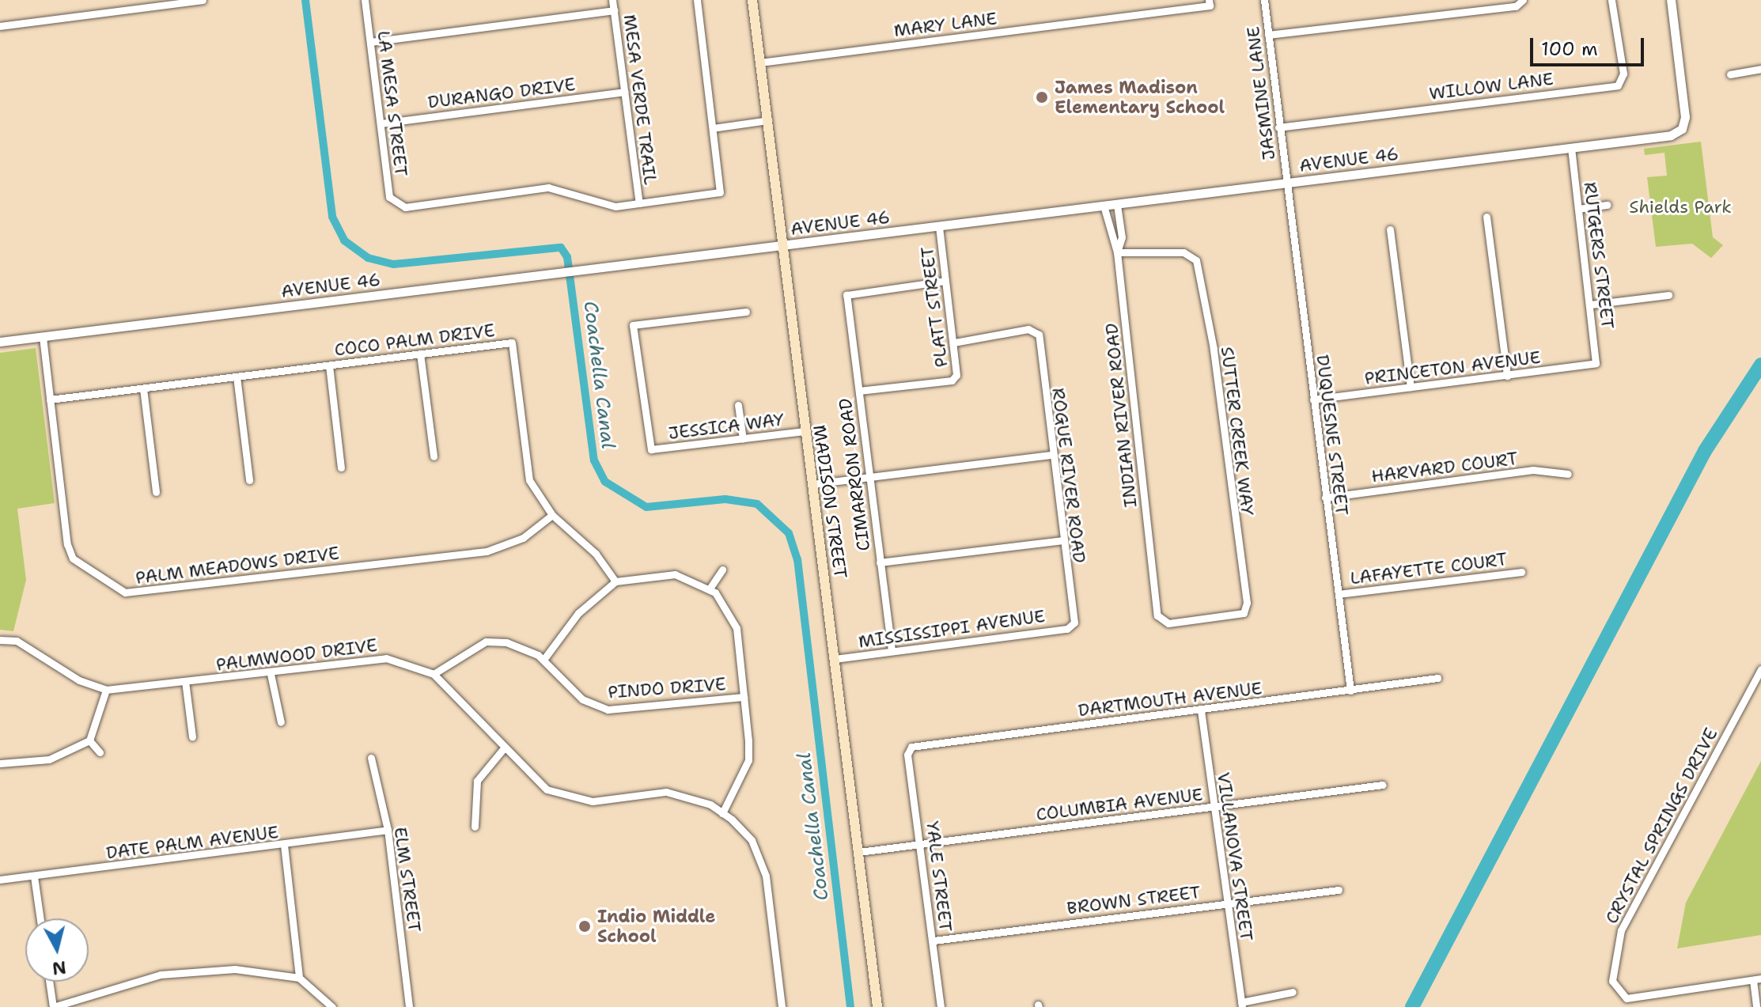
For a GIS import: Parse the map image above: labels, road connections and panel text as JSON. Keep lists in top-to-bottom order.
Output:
{
  "streets": {
    "main road": ["MADISON STREET"],
    "street": [
      "MARY LANE",
      "WILLOW LANE",
      "DURANGO DRIVE",
      "JASMINE LANE",
      "MESA VERDE TRAIL",
      "LA MESA STREET",
      "AVENUE 46",
      "RUTGERS STREET",
      "PLATT STREET",
      "COCO PALM DRIVE",
      "PRINCETON AVENUE",
      "INDIAN RIVER ROAD",
      "JESSICA WAY",
      "SUTTER CREEK WAY",
      "DUQUESNE STREET",
      "HARVARD COURT",
      "CIMARRON ROAD",
      "ROGUE RIVER ROAD",
      "PALM MEADOWS DRIVE",
      "LAFAYETTE COURT",
      "MISSISSIPPI AVENUE",
      "PALMWOOD DRIVE",
      "PINDO DRIVE",
      "DARTMOUTH AVENUE",
      "COLUMBIA AVENUE",
      "CRYSTAL SPRINGS DRIVE",
      "DATE PALM AVENUE",
      "VILLANOVA STREET",
      "YALE STREET",
      "ELM STREET",
      "BROWN STREET"
    ]
  },
  "crossings": [
    ["MARY LANE", "MADISON STREET"],
    ["WILLOW LANE", "JASMINE LANE"],
    ["DURANGO DRIVE", "MESA VERDE TRAIL"],
    ["DURANGO DRIVE", "LA MESA STREET"],
    ["JASMINE LANE", "AVENUE 46"],
    ["JASMINE LANE", "DUQUESNE STREET"],
    ["MESA VERDE TRAIL", "LA MESA STREET"],
    ["AVENUE 46", "RUTGERS STREET"],
    ["AVENUE 46", "PLATT STREET"],
    ["AVENUE 46", "INDIAN RIVER ROAD"],
    ["AVENUE 46", "DUQUESNE STREET"],
    ["AVENUE 46", "MADISON STREET"],
    ["AVENUE 46", "PALM MEADOWS DRIVE"],
    ["RUTGERS STREET", "PRINCETON AVENUE"],
    ["PLATT STREET", "CIMARRON ROAD"],
    ["PLATT STREET", "ROGUE RIVER ROAD"],
    ["COCO PALM DRIVE", "PALM MEADOWS DRIVE"],
    ["PRINCETON AVENUE", "DUQUESNE STREET"],
    ["INDIAN RIVER ROAD", "SUTTER CREEK WAY"],
    ["JESSICA WAY", "MADISON STREET"],
    ["DUQUESNE STREET", "HARVARD COURT"],
    ["DUQUESNE STREET", "LAFAYETTE COURT"],
    ["DUQUESNE STREET", "DARTMOUTH AVENUE"],
    ["CIMARRON ROAD", "MISSISSIPPI AVENUE"],
    ["ROGUE RIVER ROAD", "MISSISSIPPI AVENUE"],
    ["MADISON STREET", "MISSISSIPPI AVENUE"],
    ["MADISON STREET", "COLUMBIA AVENUE"],
    ["PALMWOOD DRIVE", "PINDO DRIVE"],
    ["DARTMOUTH AVENUE", "VILLANOVA STREET"],
    ["DARTMOUTH AVENUE", "YALE STREET"],
    ["COLUMBIA AVENUE", "VILLANOVA STREET"],
    ["COLUMBIA AVENUE", "YALE STREET"],
    ["DATE PALM AVENUE", "ELM STREET"],
    ["VILLANOVA STREET", "BROWN STREET"],
    ["YALE STREET", "BROWN STREET"]
  ],
  "water": ["Coachella Canal"],
  "parks": ["Shields Park"],
  "places": ["James Madison Elementary School", "Indio Middle School"],
  "scale_bar": "100 m",
  "north": "bottom"
}
